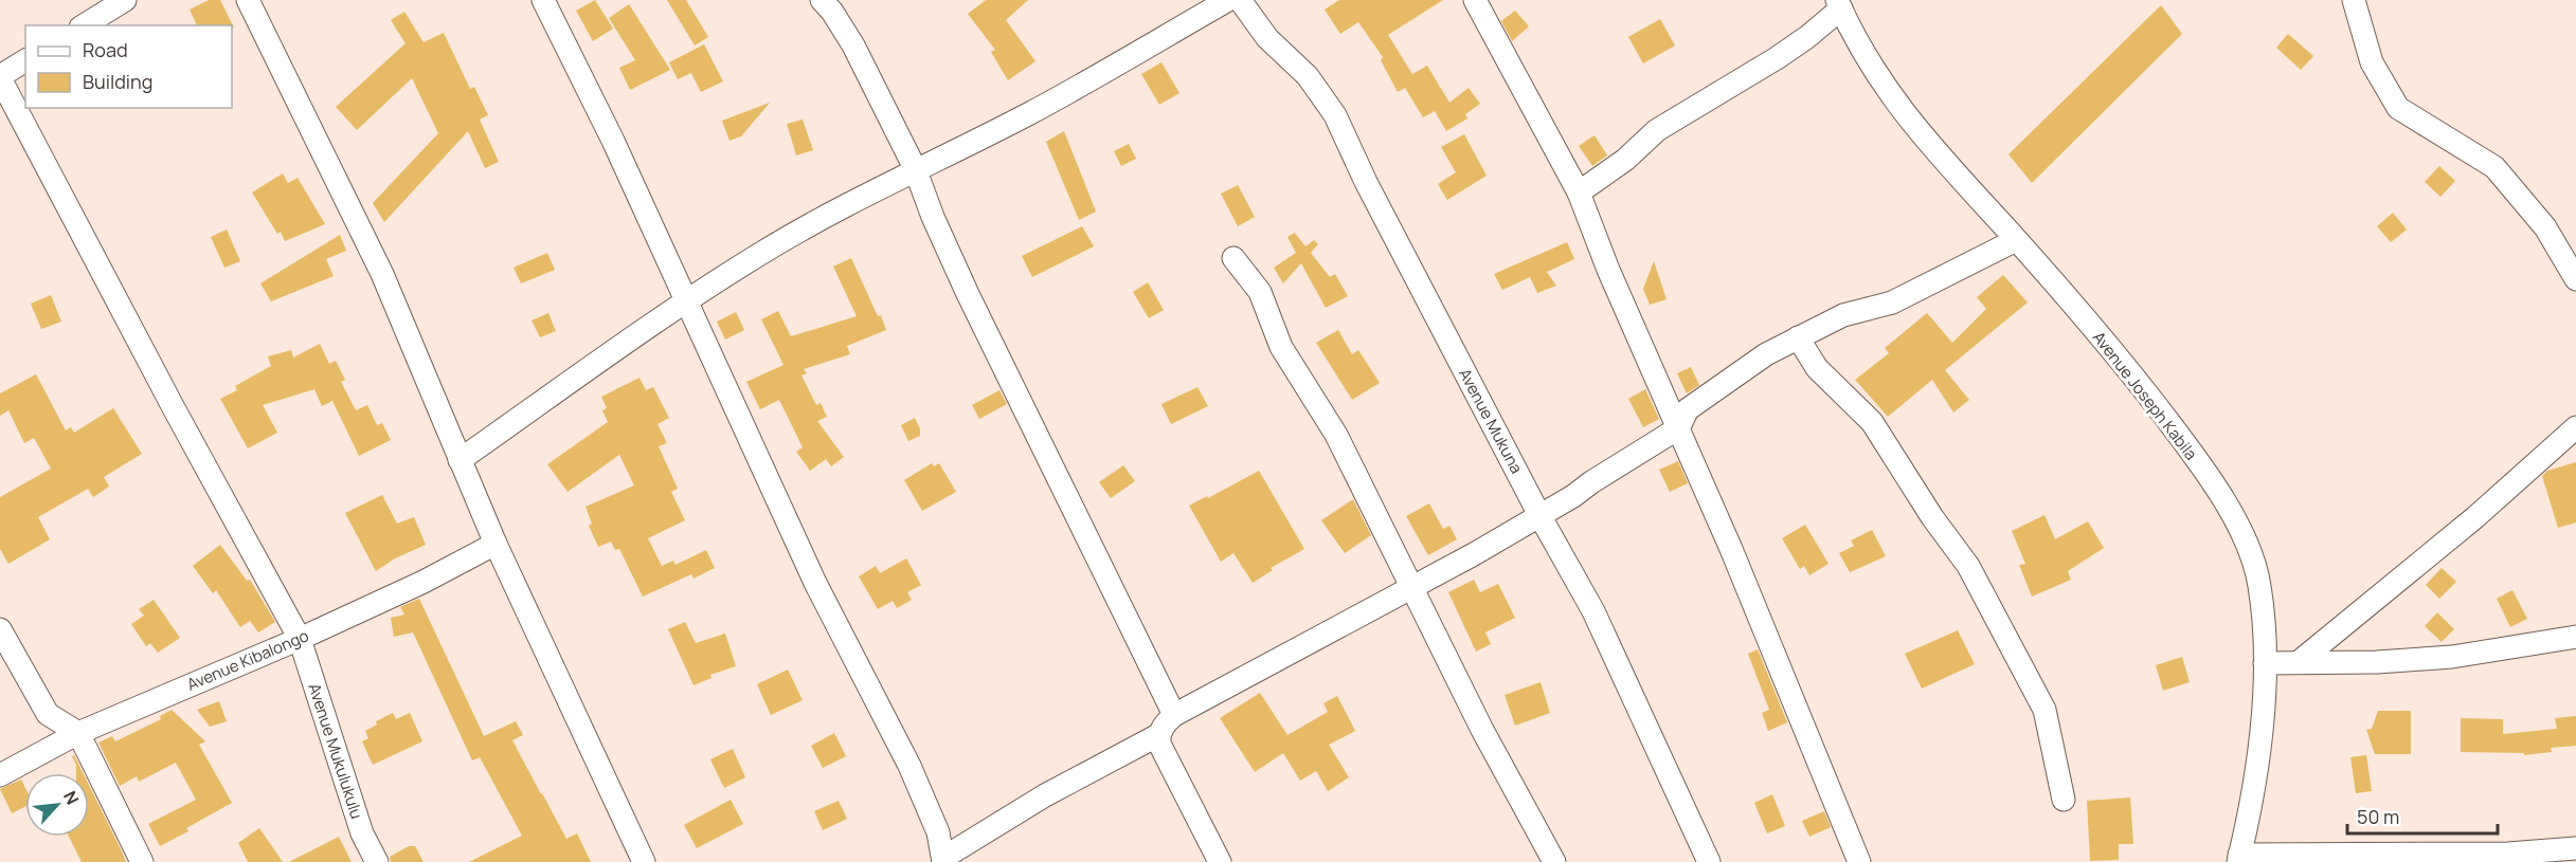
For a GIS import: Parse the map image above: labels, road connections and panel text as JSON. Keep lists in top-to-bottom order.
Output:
{
  "streets": {
    "street": [
      "Avenue Joseph Kabila",
      "Avenue Mukuna",
      "Avenue Kibalongo",
      "Avenue Mukulukulu"
    ]
  },
  "crossings": [
    ["Avenue Kibalongo", "Avenue Mukulukulu"]
  ],
  "legend": ["Road", "Building"],
  "scale_bar": "50 m",
  "north": "top right"
}
